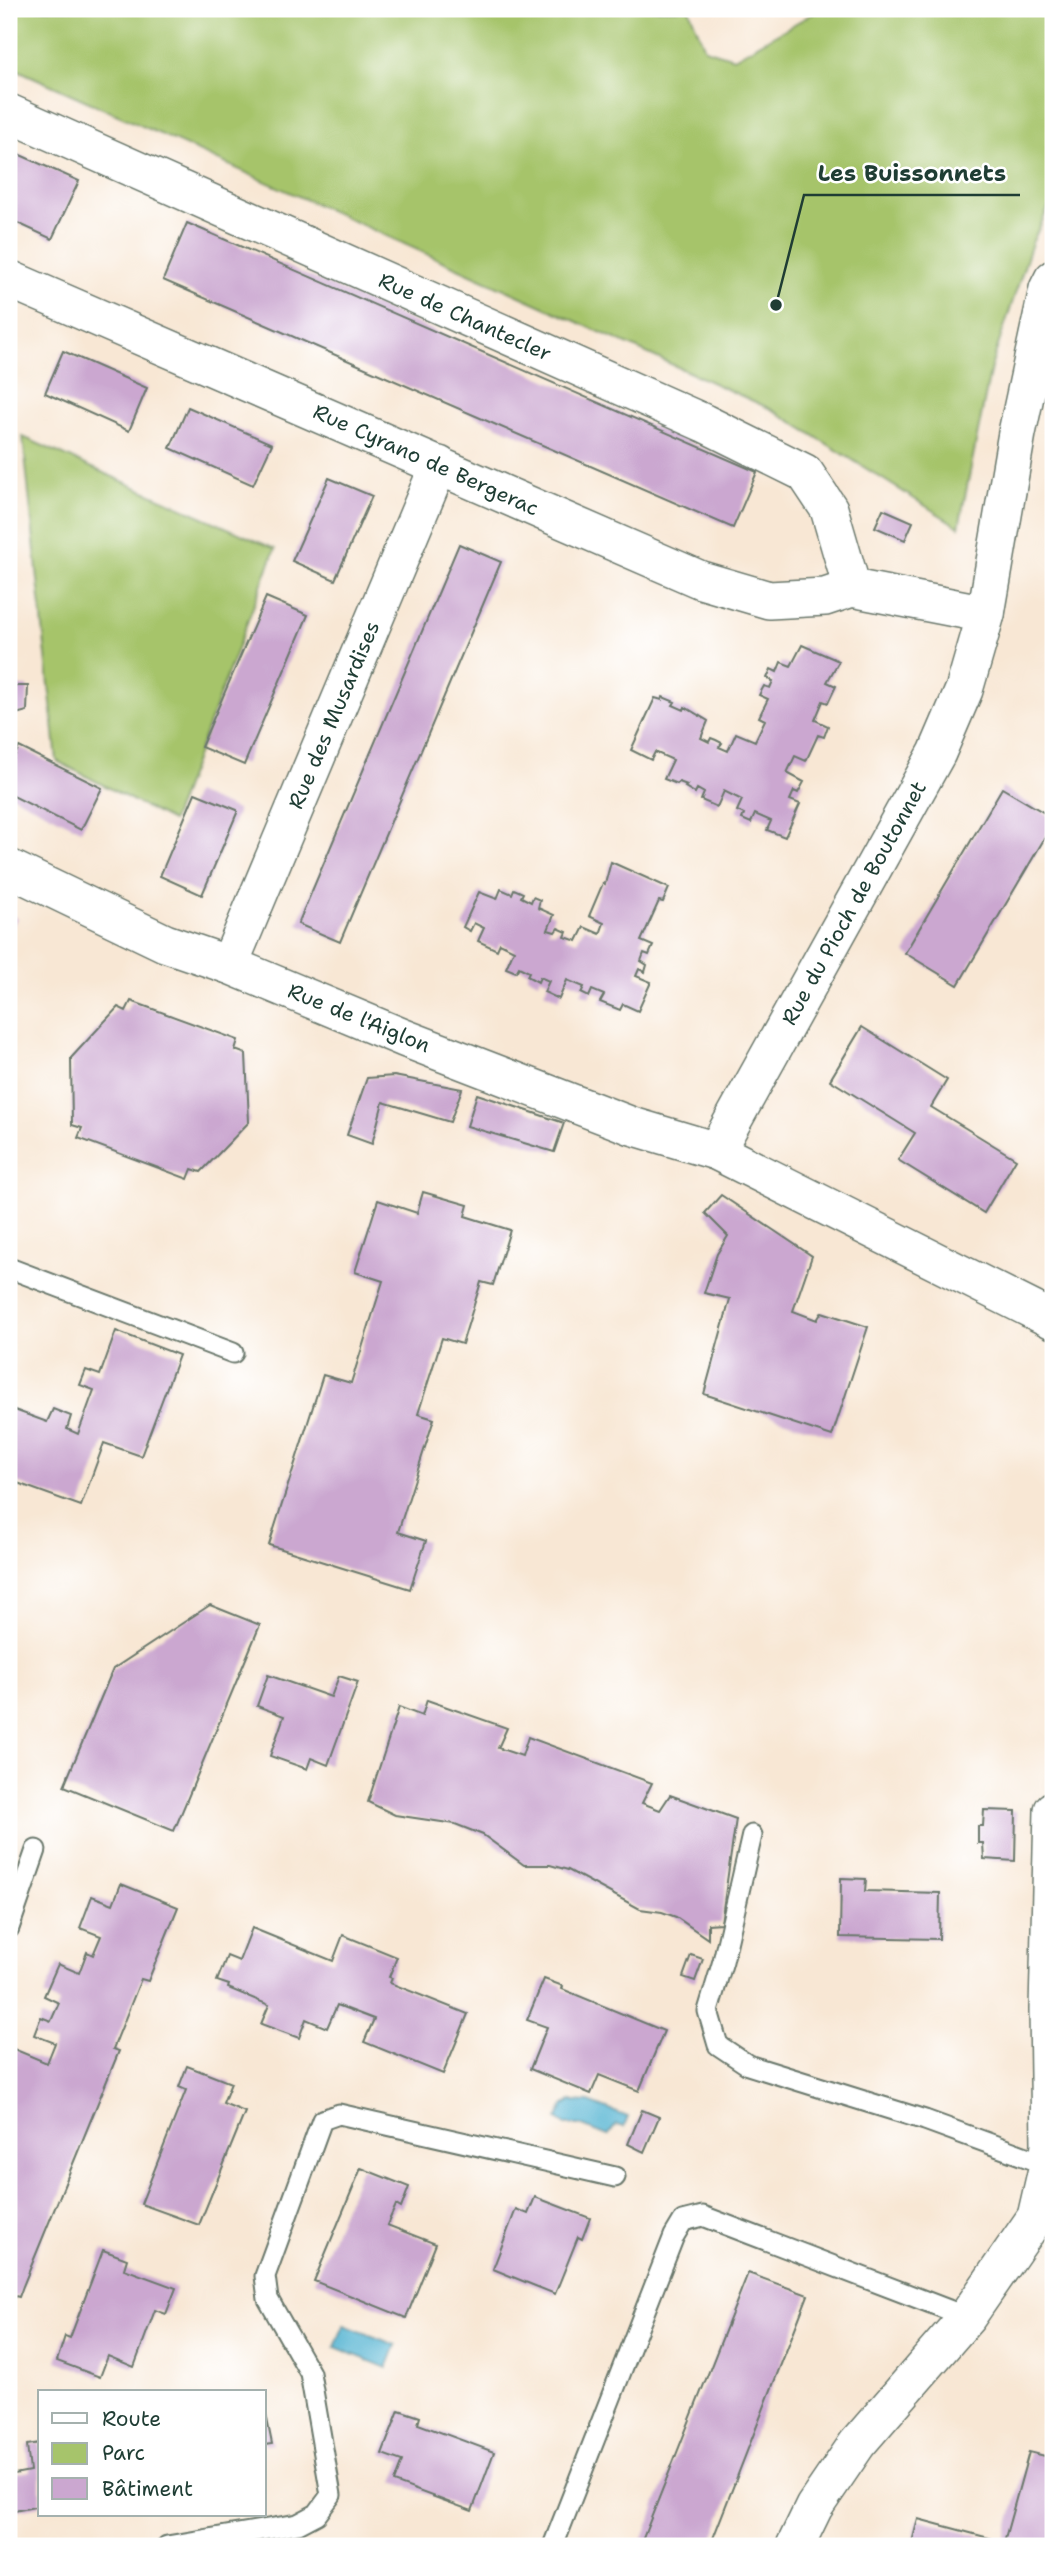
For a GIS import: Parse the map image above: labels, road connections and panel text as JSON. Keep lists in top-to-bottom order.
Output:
{
  "streets": {
    "street": [
      "Rue de Chantecler",
      "Rue Cyrano de Bergerac",
      "Rue des Musardises",
      "Rue du Pioch de Boutonnet",
      "Rue de l'Aiglon"
    ]
  },
  "crossings": [
    ["Rue de Chantecler", "Rue Cyrano de Bergerac"],
    ["Rue Cyrano de Bergerac", "Rue des Musardises"],
    ["Rue des Musardises", "Rue de l'Aiglon"],
    ["Rue du Pioch de Boutonnet", "Rue de l'Aiglon"]
  ],
  "places": ["Les Buissonnets"],
  "legend": ["Route", "Parc", "Bâtiment"]
}
